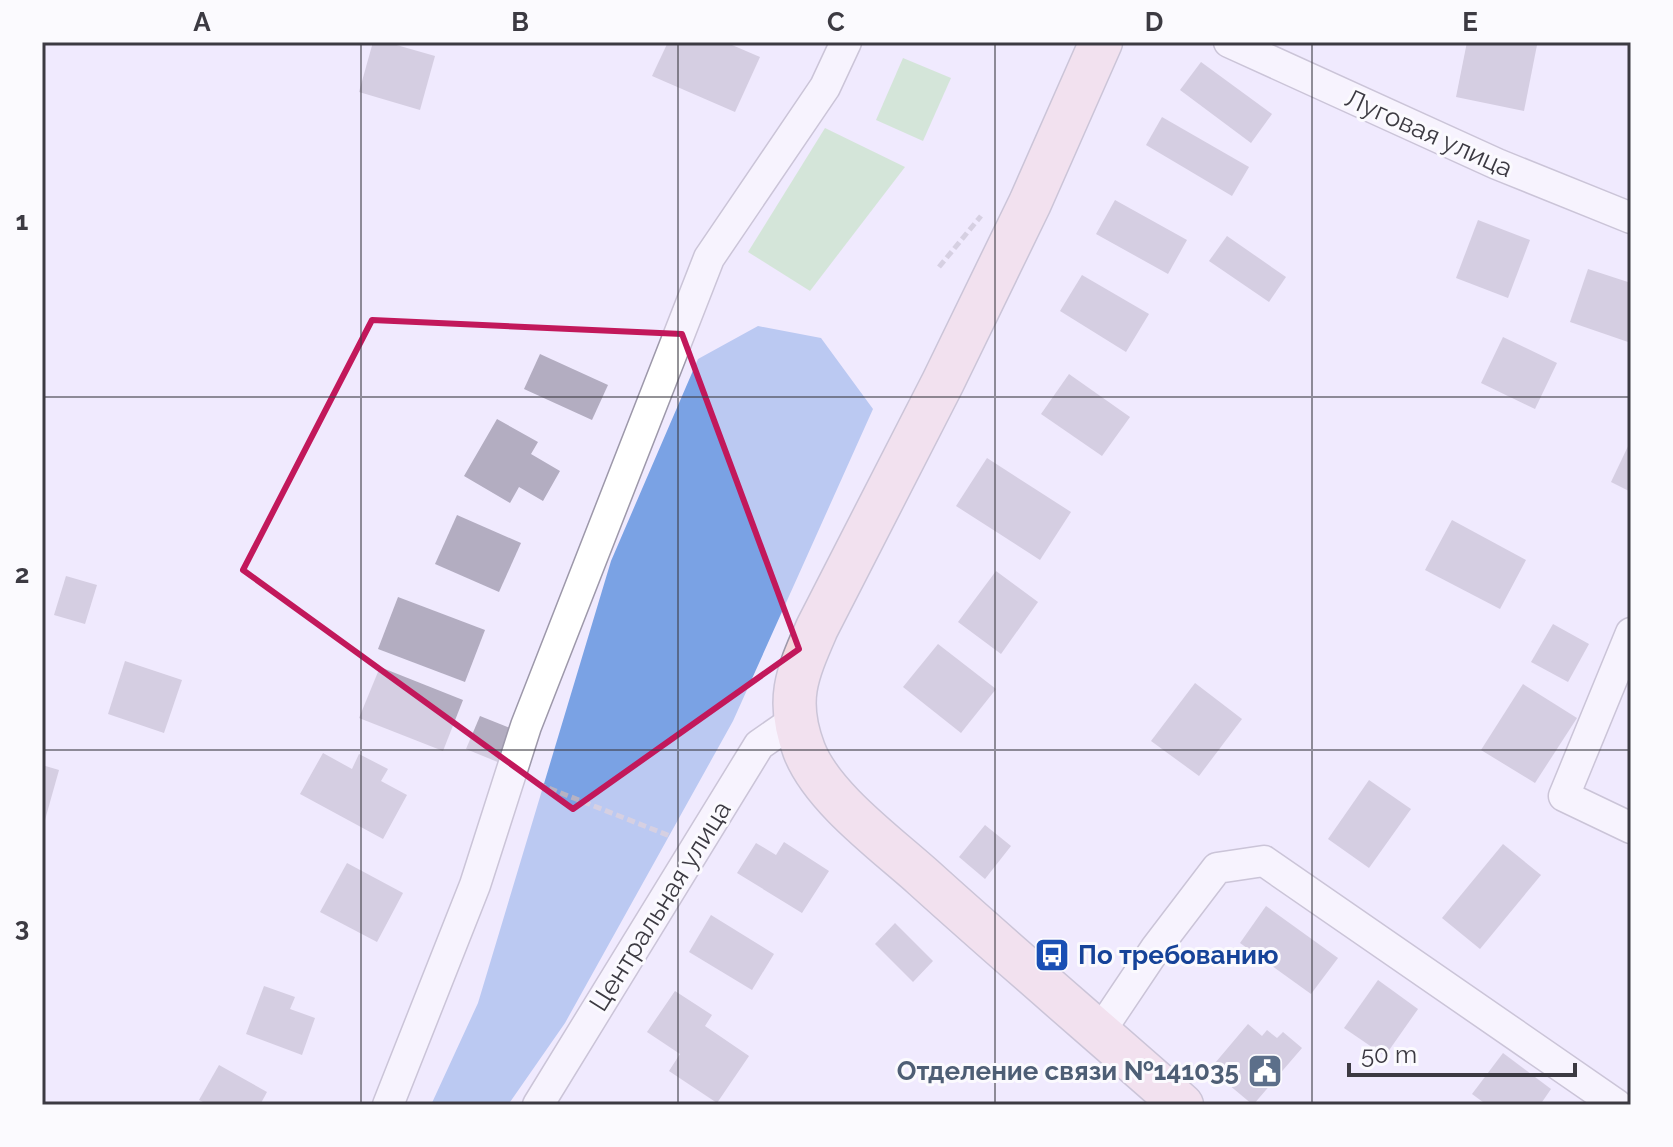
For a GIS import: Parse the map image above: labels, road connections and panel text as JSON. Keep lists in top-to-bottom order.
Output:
{
  "streets": {
    "street": ["Луговая улица", "Центральная улица"]
  },
  "places": {
    "bus stop": ["По требованию"],
    "public building": ["Отделение связи №141035"]
  },
  "scale_bar": "50 m",
  "grid": {
    "columns": [
      "A",
      "B",
      "C",
      "D",
      "E"
    ],
    "rows": ["1", "2", "3"]
  }
}
